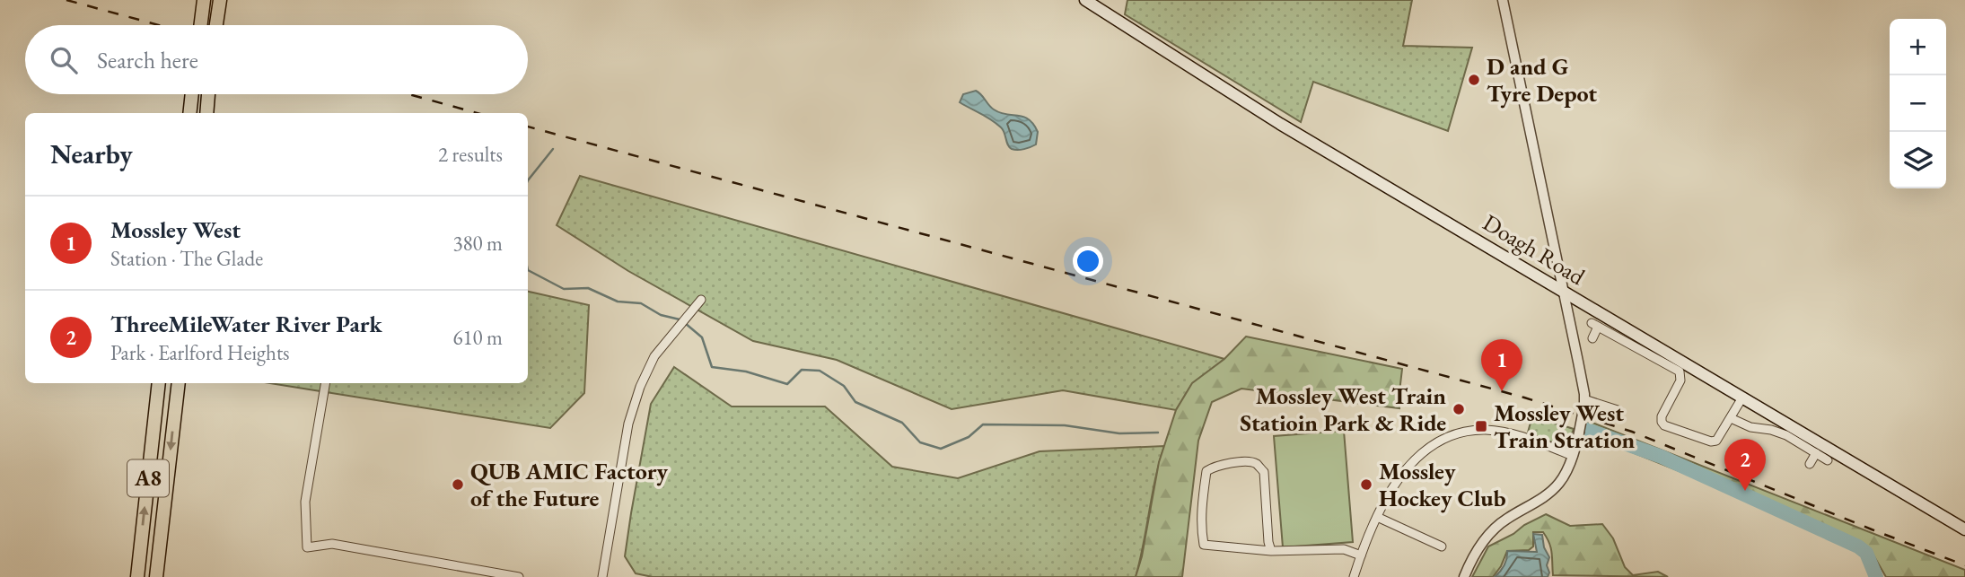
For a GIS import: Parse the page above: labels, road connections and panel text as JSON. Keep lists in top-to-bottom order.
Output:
{
  "streets": {
    "highway": ["A8"],
    "main road": ["Doagh Road"]
  },
  "places": {
    "other": [
      "D and G Tyre Depot",
      "Mossley West Train Statioin Park & Ride",
      "QUB AMIC Factory of the Future",
      "Mossley Hockey Club"
    ],
    "transit": ["Mossley West Train Stration"]
  },
  "page": {
    "map_buttons": ["+", "−"],
    "search": "Search here",
    "heading": ["Nearby", "2 results"],
    "list": [
      {
        "mark": "1",
        "name": "Mossley West",
        "note": "Station · The Glade",
        "value": "380 m"
      },
      {
        "mark": "2",
        "name": "ThreeMileWater River Park",
        "note": "Park · Earlford Heights",
        "value": "610 m"
      }
    ],
    "pins": ["1", "2"]
  }
}
